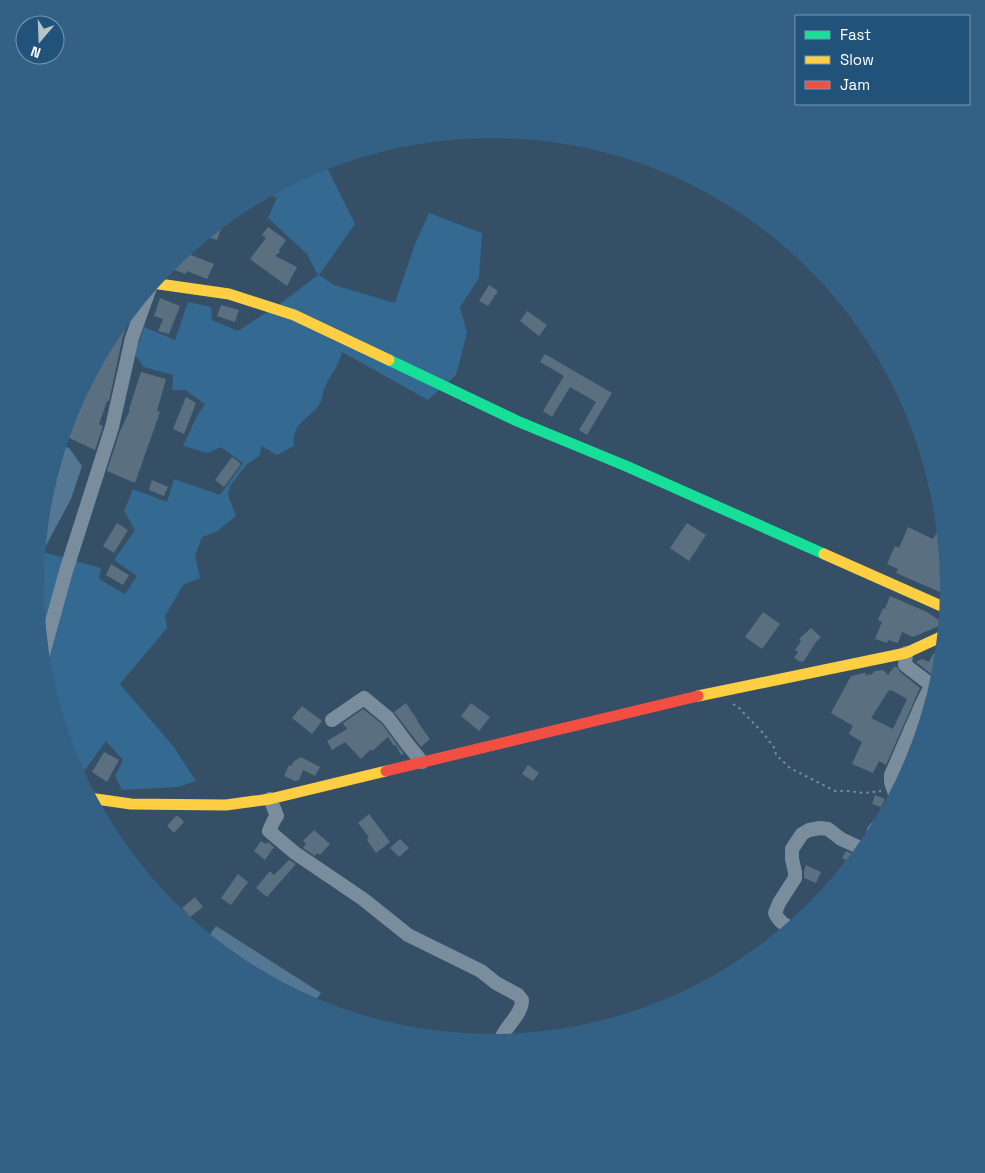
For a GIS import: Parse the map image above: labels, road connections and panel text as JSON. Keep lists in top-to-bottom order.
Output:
{
  "legend": ["Fast", "Slow", "Jam"],
  "north": "bottom"
}
